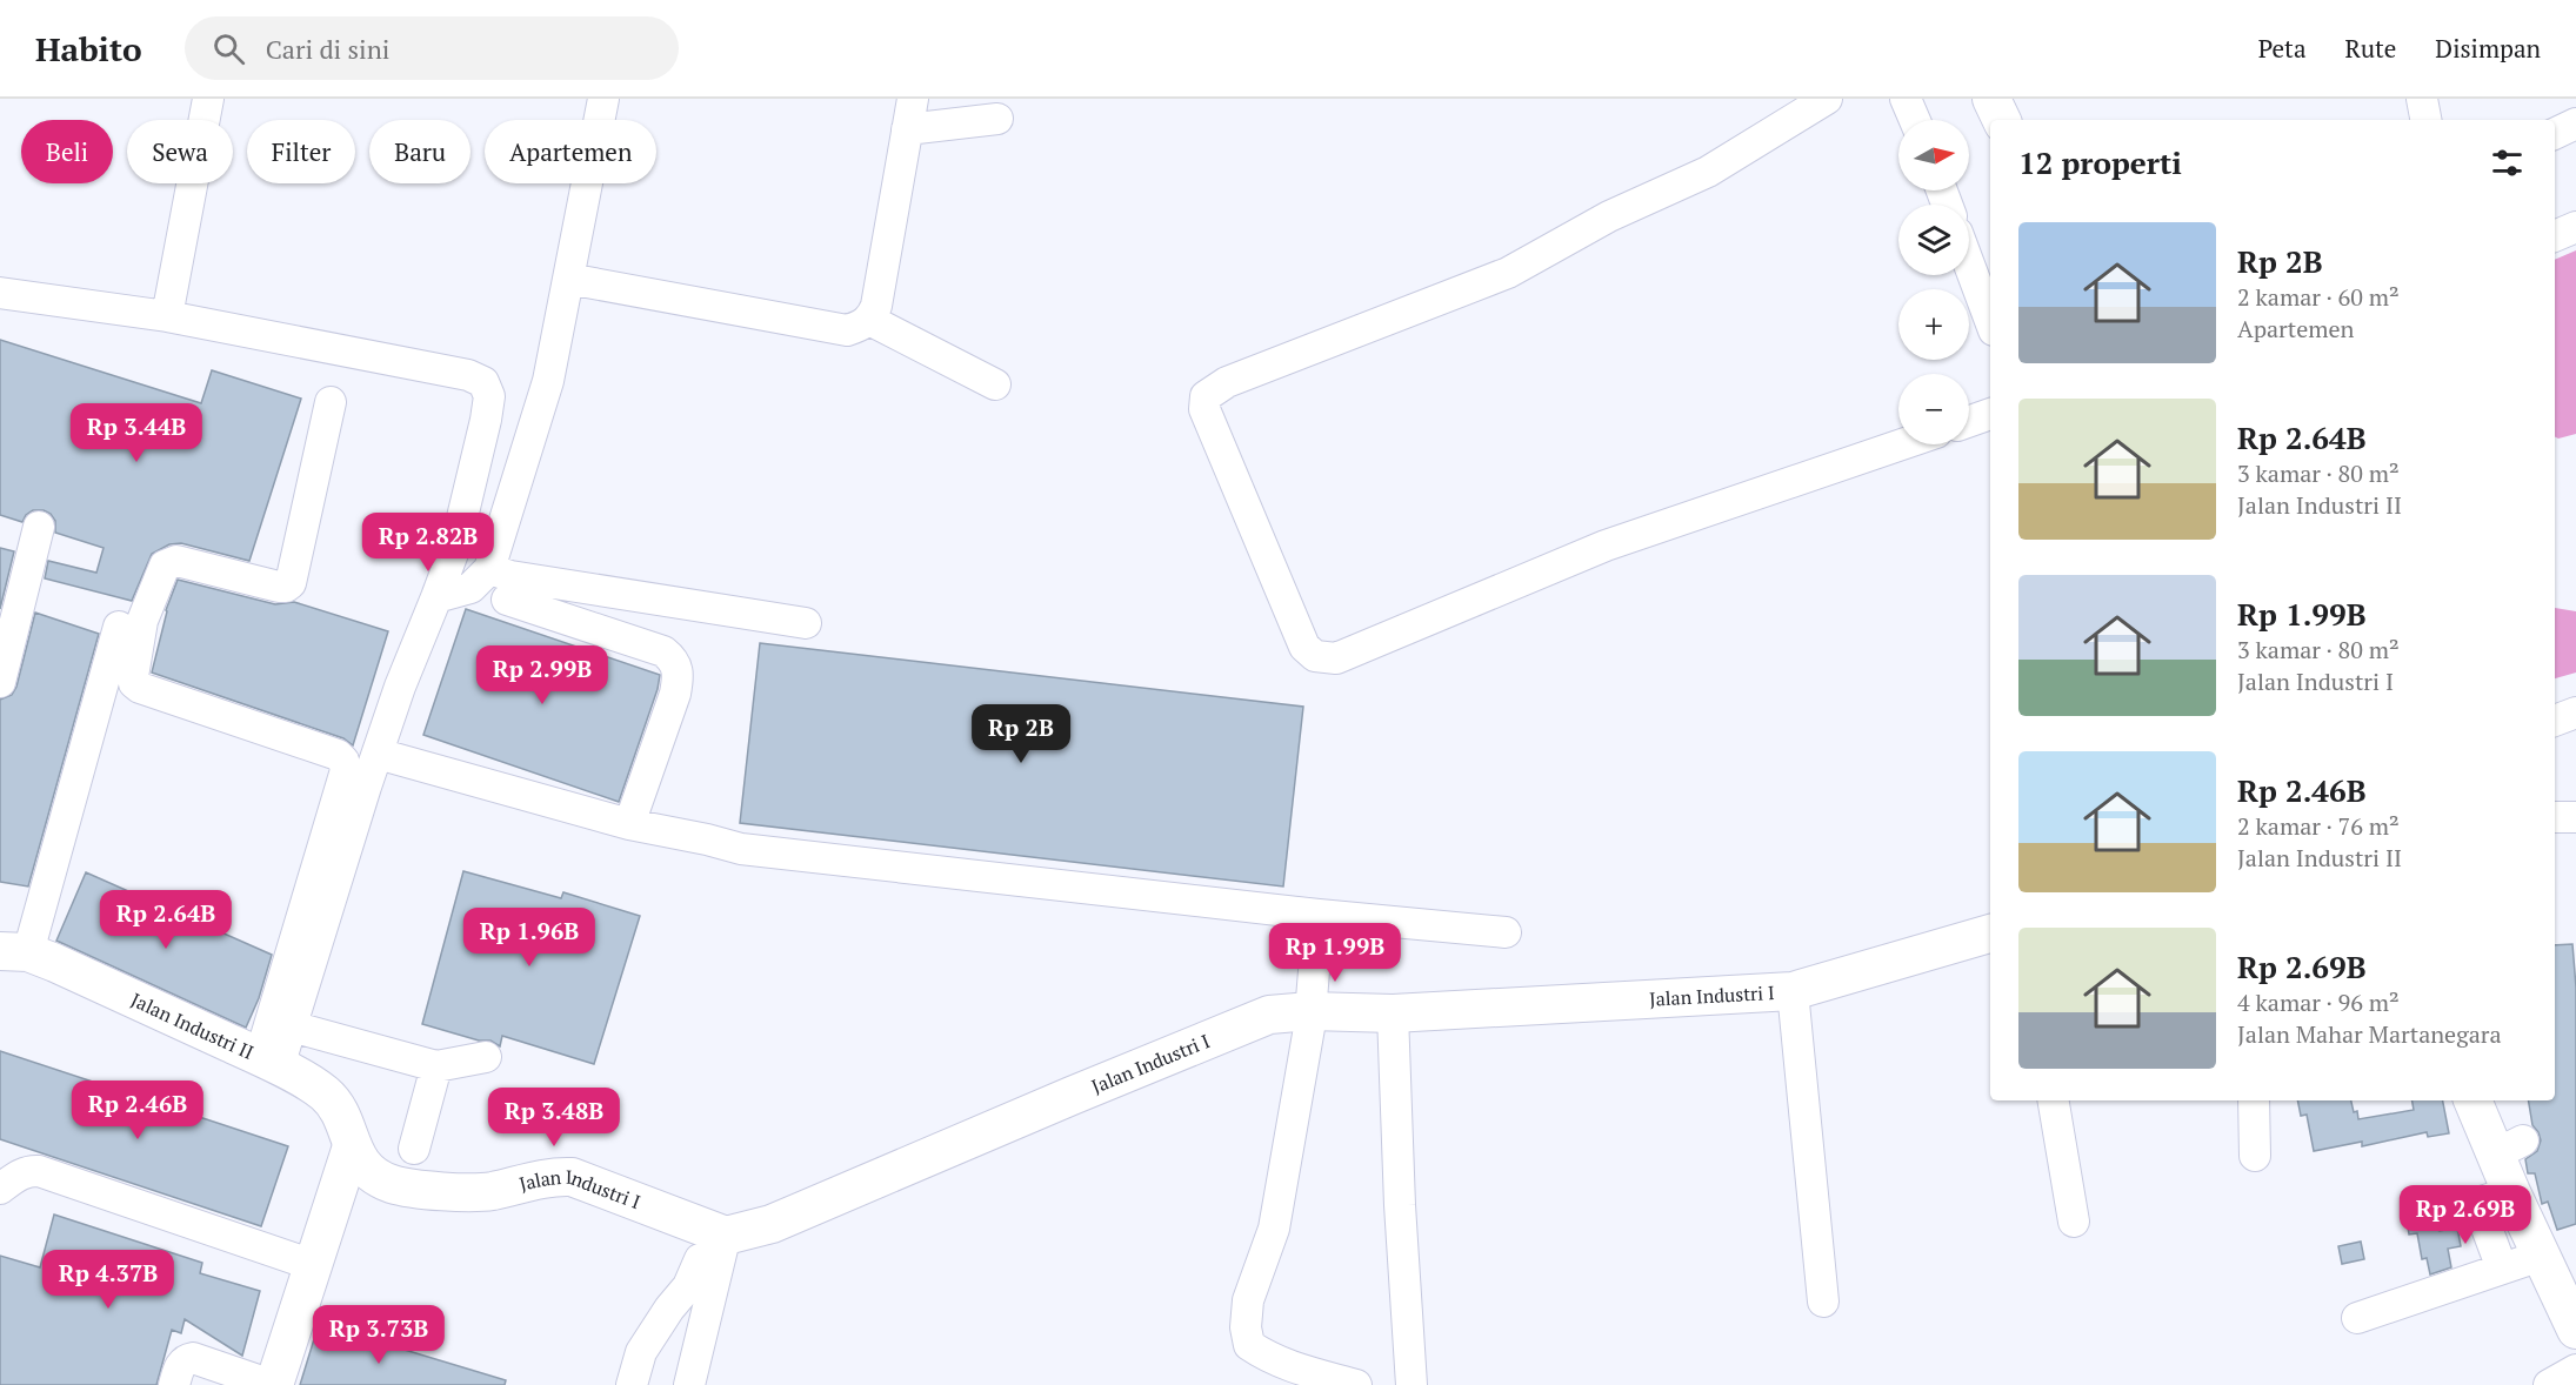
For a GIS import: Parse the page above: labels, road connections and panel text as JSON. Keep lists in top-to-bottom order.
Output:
{
  "streets": {
    "main road": ["Jalan Industri I", "Jalan Industri II"]
  },
  "crossings": [
    ["Jalan Industri I", "Jalan Industri II"]
  ],
  "north": "right",
  "page": {
    "header": "Habito",
    "search": "Cari di sini",
    "nav": ["Peta", "Rute", "Disimpan"],
    "map_buttons": ["+", "−"],
    "chip": [
      "Beli",
      "Sewa",
      "Filter",
      "Baru",
      "Apartemen"
    ],
    "heading": "12 properti",
    "list": [
      {
        "name": "Rp 2B",
        "note": "2 kamar · 60 m² · Apartemen"
      },
      {
        "name": "Rp 2.64B",
        "note": "3 kamar · 80 m² · Jalan Industri II"
      },
      {
        "name": "Rp 1.99B",
        "note": "3 kamar · 80 m² · Jalan Industri I"
      },
      {
        "name": "Rp 2.46B",
        "note": "2 kamar · 76 m² · Jalan Industri II"
      },
      {
        "name": "Rp 2.69B",
        "note": "4 kamar · 96 m² · Jalan Mahar Martanegara"
      }
    ],
    "price": [
      "Rp 3.44B",
      "Rp 2.82B",
      "Rp 2.99B",
      "Rp 2B",
      "Rp 2.64B",
      "Rp 1.96B",
      "Rp 1.99B",
      "Rp 2.46B",
      "Rp 3.48B",
      "Rp 2.69B",
      "Rp 4.37B",
      "Rp 3.73B"
    ]
  }
}
